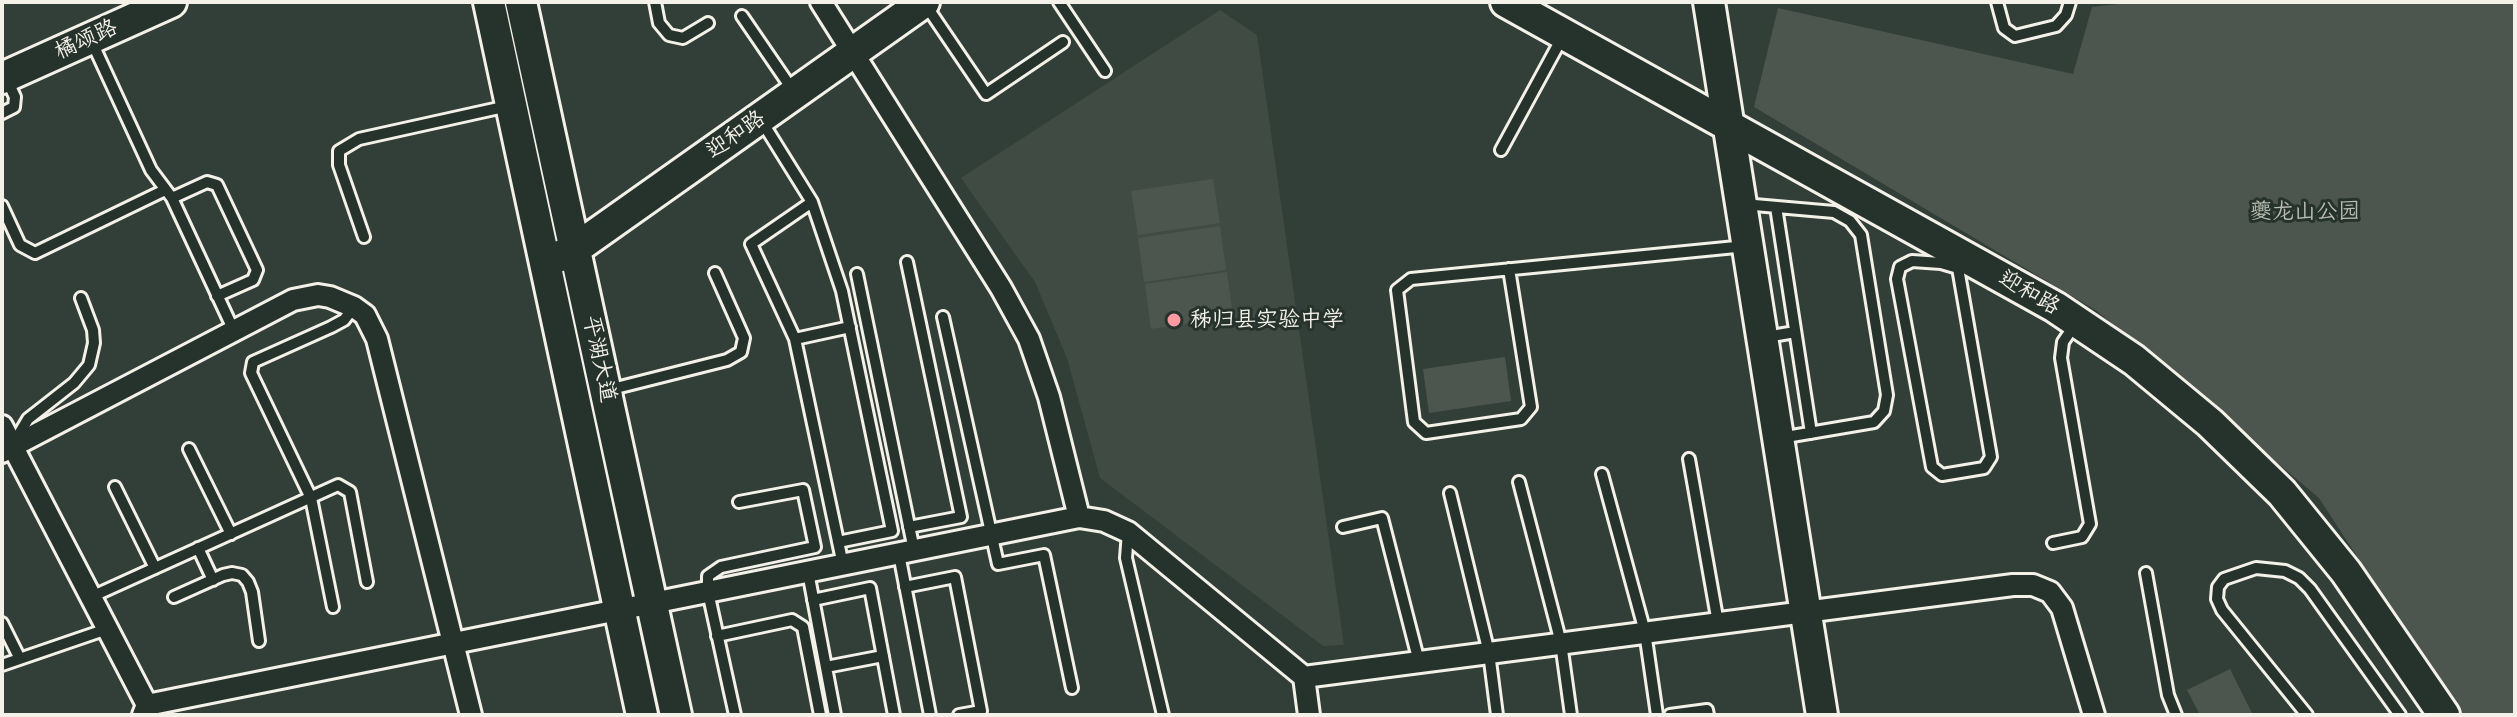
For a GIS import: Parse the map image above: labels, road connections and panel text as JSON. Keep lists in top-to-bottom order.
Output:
{
  "streets": {
    "main road": ["橘颂路", "迎和路", "平湖大道"]
  },
  "crossings": [
    ["迎和路", "平湖大道"]
  ],
  "parks": ["夔龙山公园"],
  "places": ["秭归县实验中学"]
}
